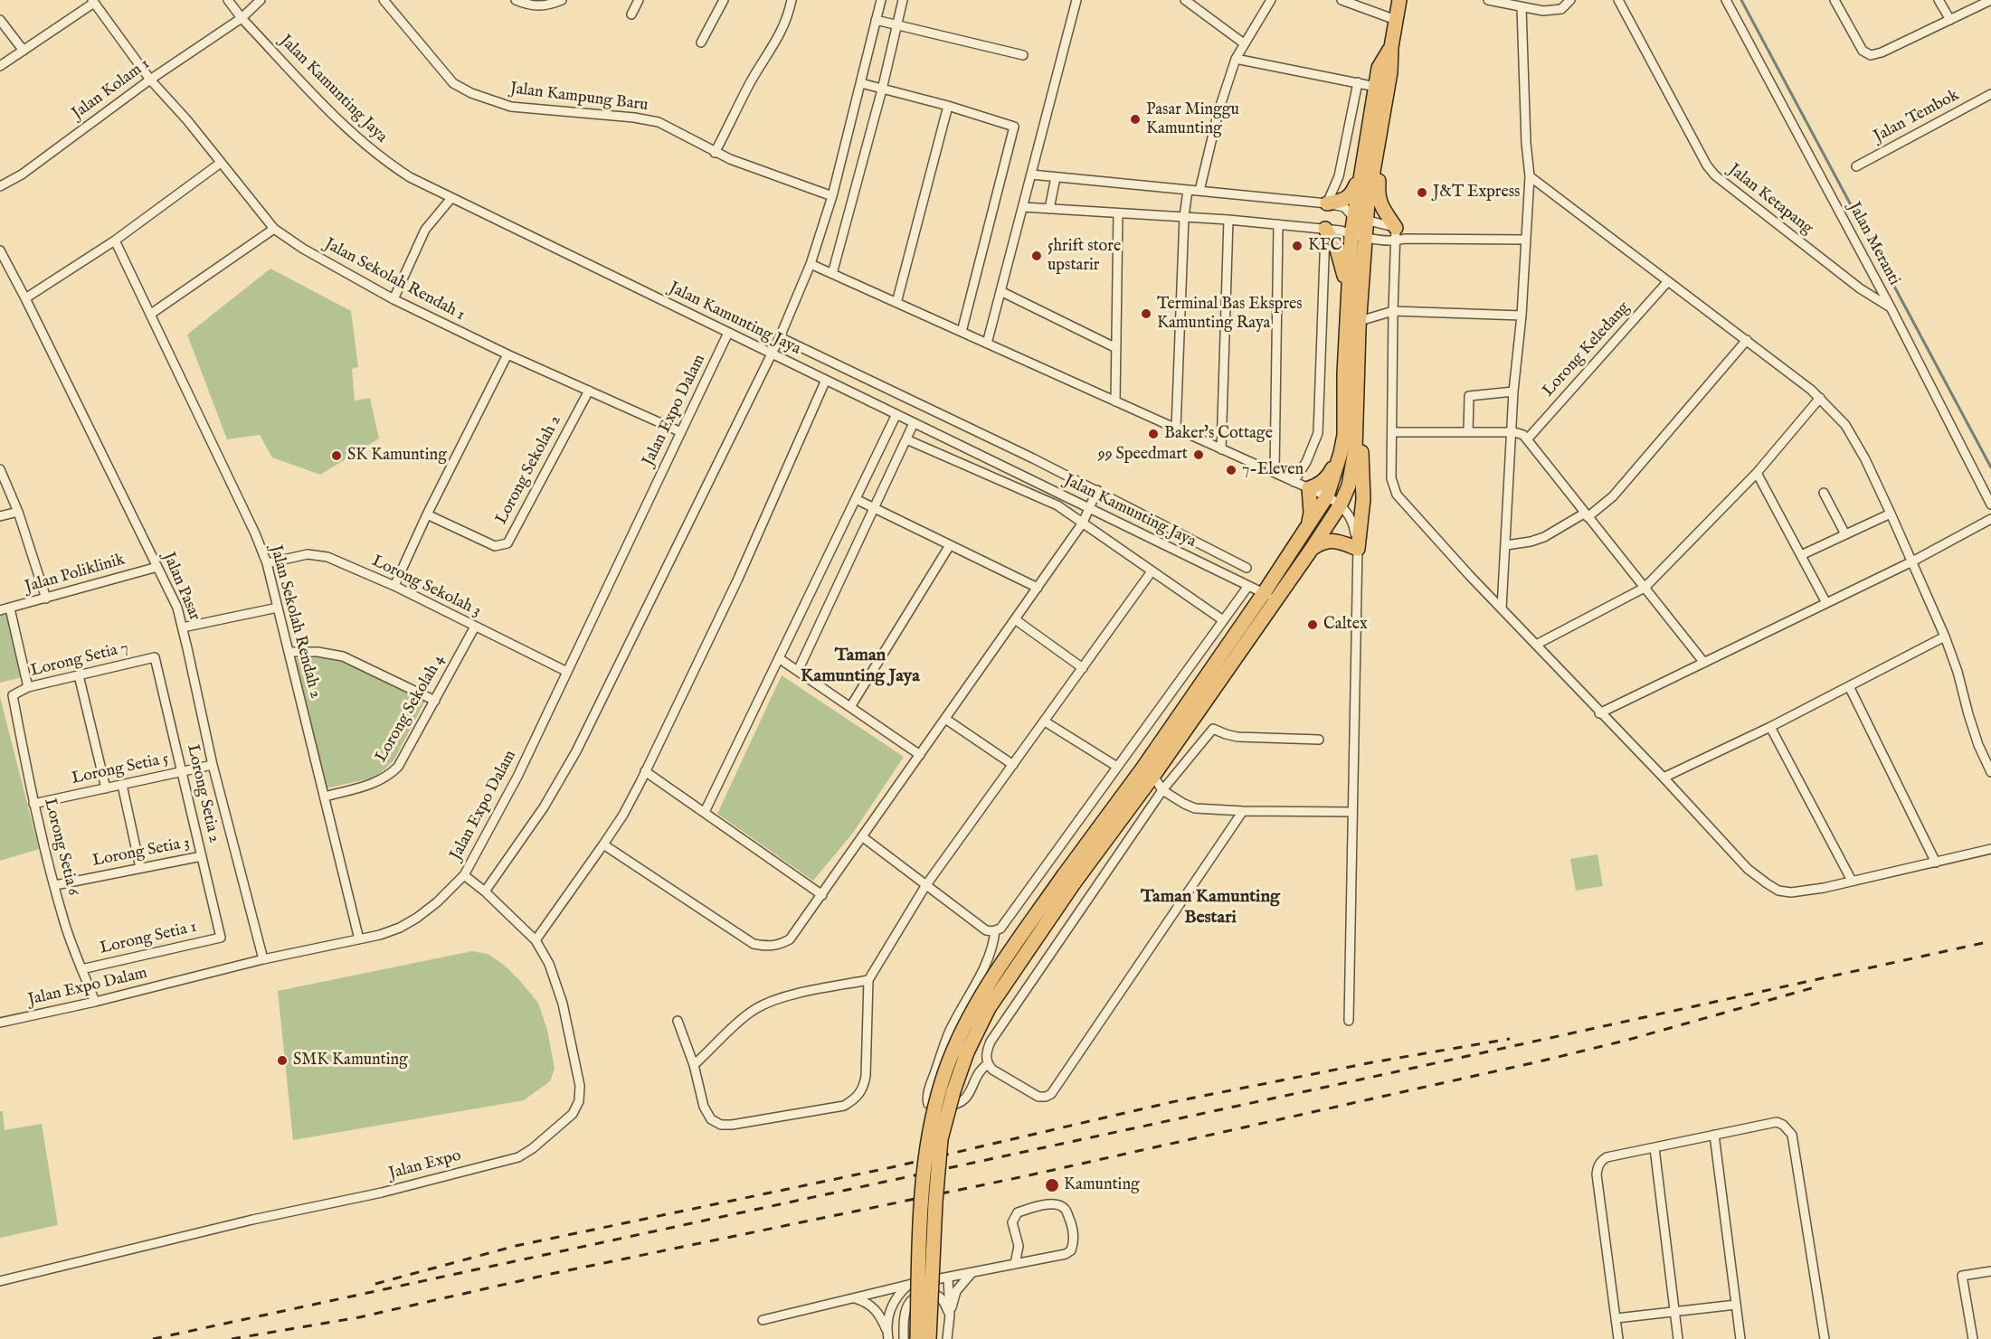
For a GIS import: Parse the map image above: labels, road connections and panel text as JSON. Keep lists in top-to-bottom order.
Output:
{
  "streets": {
    "street": [
      "Jalan Kolam 1",
      "Jalan Kamunting Jaya",
      "Jalan Kampung Baru",
      "Jalan Tembok",
      "Jalan Ketapang",
      "Jalan Meranti",
      "Jalan Sekolah Rendah 1",
      "Lorong Keledang",
      "Jalan Expo Dalam",
      "Lorong Sekolah 2",
      "Jalan Poliklinik",
      "Jalan Pasar",
      "Lorong Sekolah 3",
      "Jalan Sekolah Rendah 2",
      "Lorong Setia 7",
      "Lorong Sekolah 4",
      "Lorong Setia 5",
      "Lorong Setia 2",
      "Lorong Setia 6",
      "Lorong Setia 3",
      "Lorong Setia 1",
      "Jalan Expo"
    ]
  },
  "crossings": [
    ["Jalan Kolam 1", "Jalan Kamunting Jaya"],
    ["Jalan Kolam 1", "Jalan Sekolah Rendah 1"],
    ["Jalan Kamunting Jaya", "Jalan Expo Dalam"],
    ["Jalan Ketapang", "Jalan Meranti"],
    ["Jalan Sekolah Rendah 1", "Jalan Expo Dalam"],
    ["Jalan Sekolah Rendah 1", "Lorong Sekolah 2"],
    ["Jalan Expo Dalam", "Jalan Pasar"],
    ["Jalan Expo Dalam", "Lorong Sekolah 3"],
    ["Jalan Expo Dalam", "Jalan Sekolah Rendah 2"],
    ["Jalan Expo Dalam", "Lorong Setia 6"],
    ["Jalan Expo Dalam", "Jalan Expo"],
    ["Jalan Poliklinik", "Jalan Pasar"],
    ["Jalan Pasar", "Lorong Setia 5"],
    ["Lorong Sekolah 3", "Jalan Sekolah Rendah 2"],
    ["Lorong Sekolah 3", "Lorong Sekolah 4"],
    ["Jalan Sekolah Rendah 2", "Lorong Sekolah 4"],
    ["Lorong Setia 7", "Lorong Setia 2"],
    ["Lorong Setia 7", "Lorong Setia 6"],
    ["Lorong Setia 5", "Lorong Setia 2"],
    ["Lorong Setia 5", "Lorong Setia 6"],
    ["Lorong Setia 2", "Lorong Setia 3"],
    ["Lorong Setia 2", "Lorong Setia 1"],
    ["Lorong Setia 6", "Lorong Setia 3"],
    ["Lorong Setia 6", "Lorong Setia 1"]
  ],
  "districts": ["Taman Kamunting Jaya", "Taman Kamunting Bestari"],
  "places": [
    "Pasar Minggu Kamunting",
    "J&T Express",
    "KFC",
    "5hrift store upstarir",
    "Terminal Bas Ekspres Kamunting Raya",
    "Baker's Cottage",
    "99 Speedmart",
    "SK Kamunting",
    "7-Eleven",
    "Caltex",
    "SMK Kamunting",
    "Kamunting"
  ]
}
